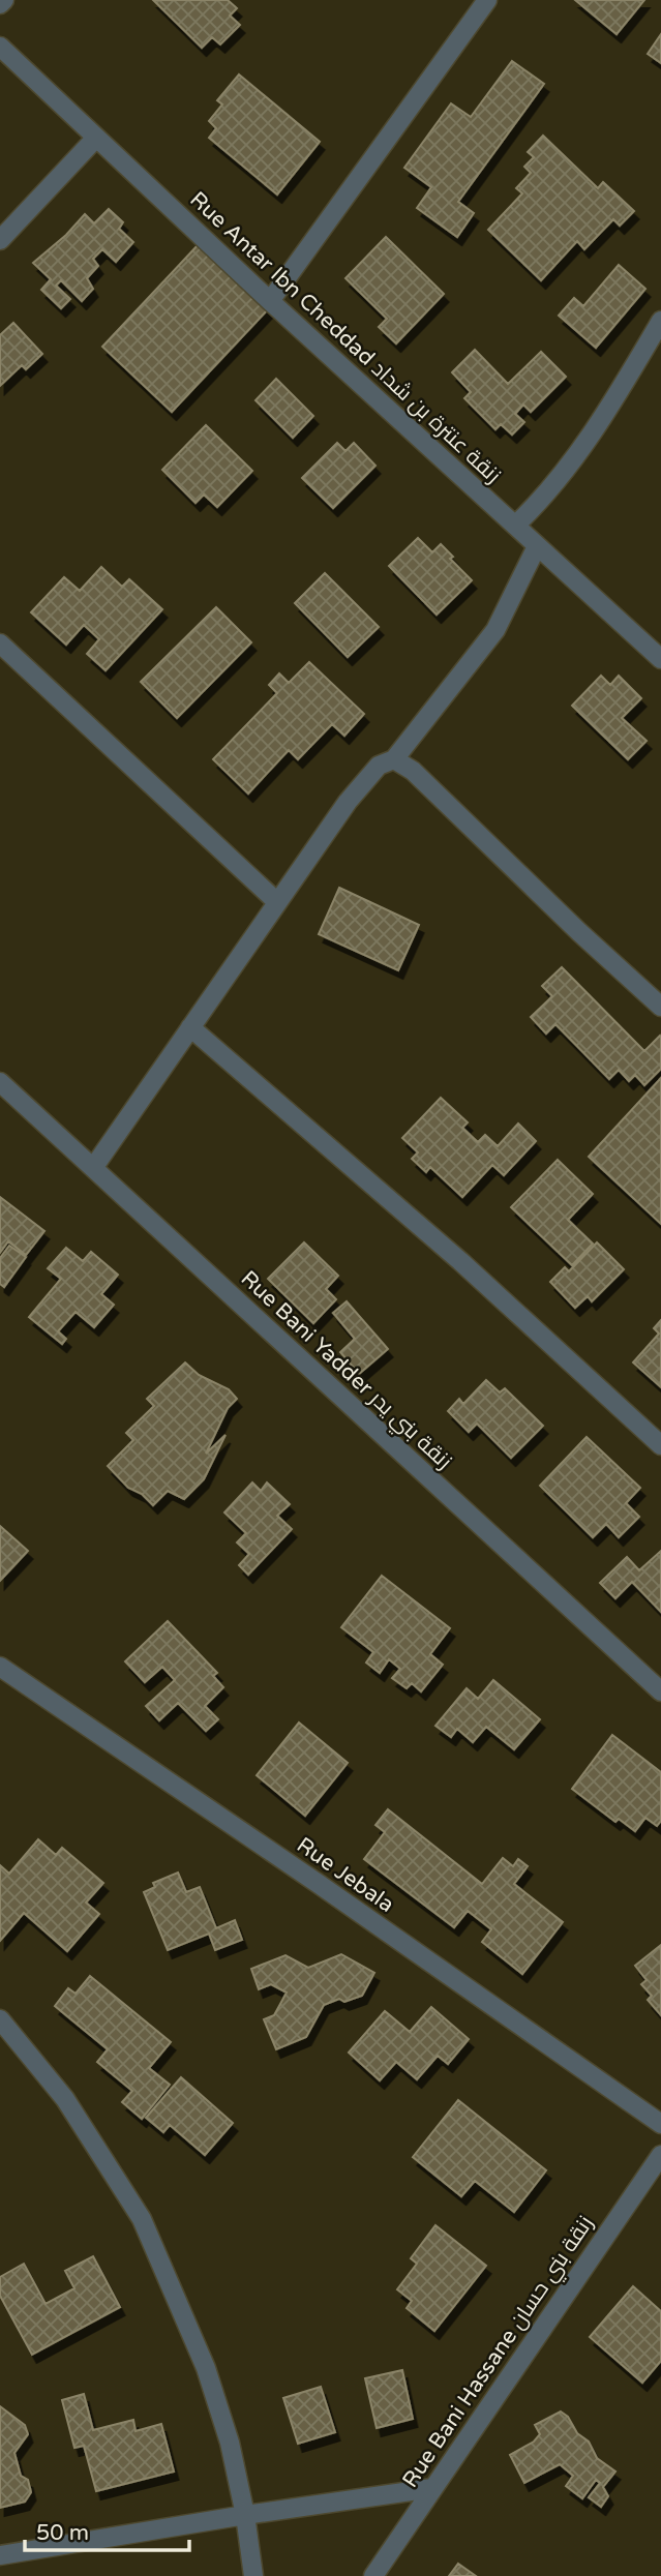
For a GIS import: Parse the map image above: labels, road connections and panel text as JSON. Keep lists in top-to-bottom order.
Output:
{
  "streets": {
    "street": [
      "Rue Antar Ibn Cheddad زنقة عنترة بن شداد",
      "Rue Bani Yadder زنقة بني يدر",
      "Rue Jebala",
      "Rue Bani Hassane زنقة بني حسان"
    ]
  },
  "scale_bar": "50 m"
}
